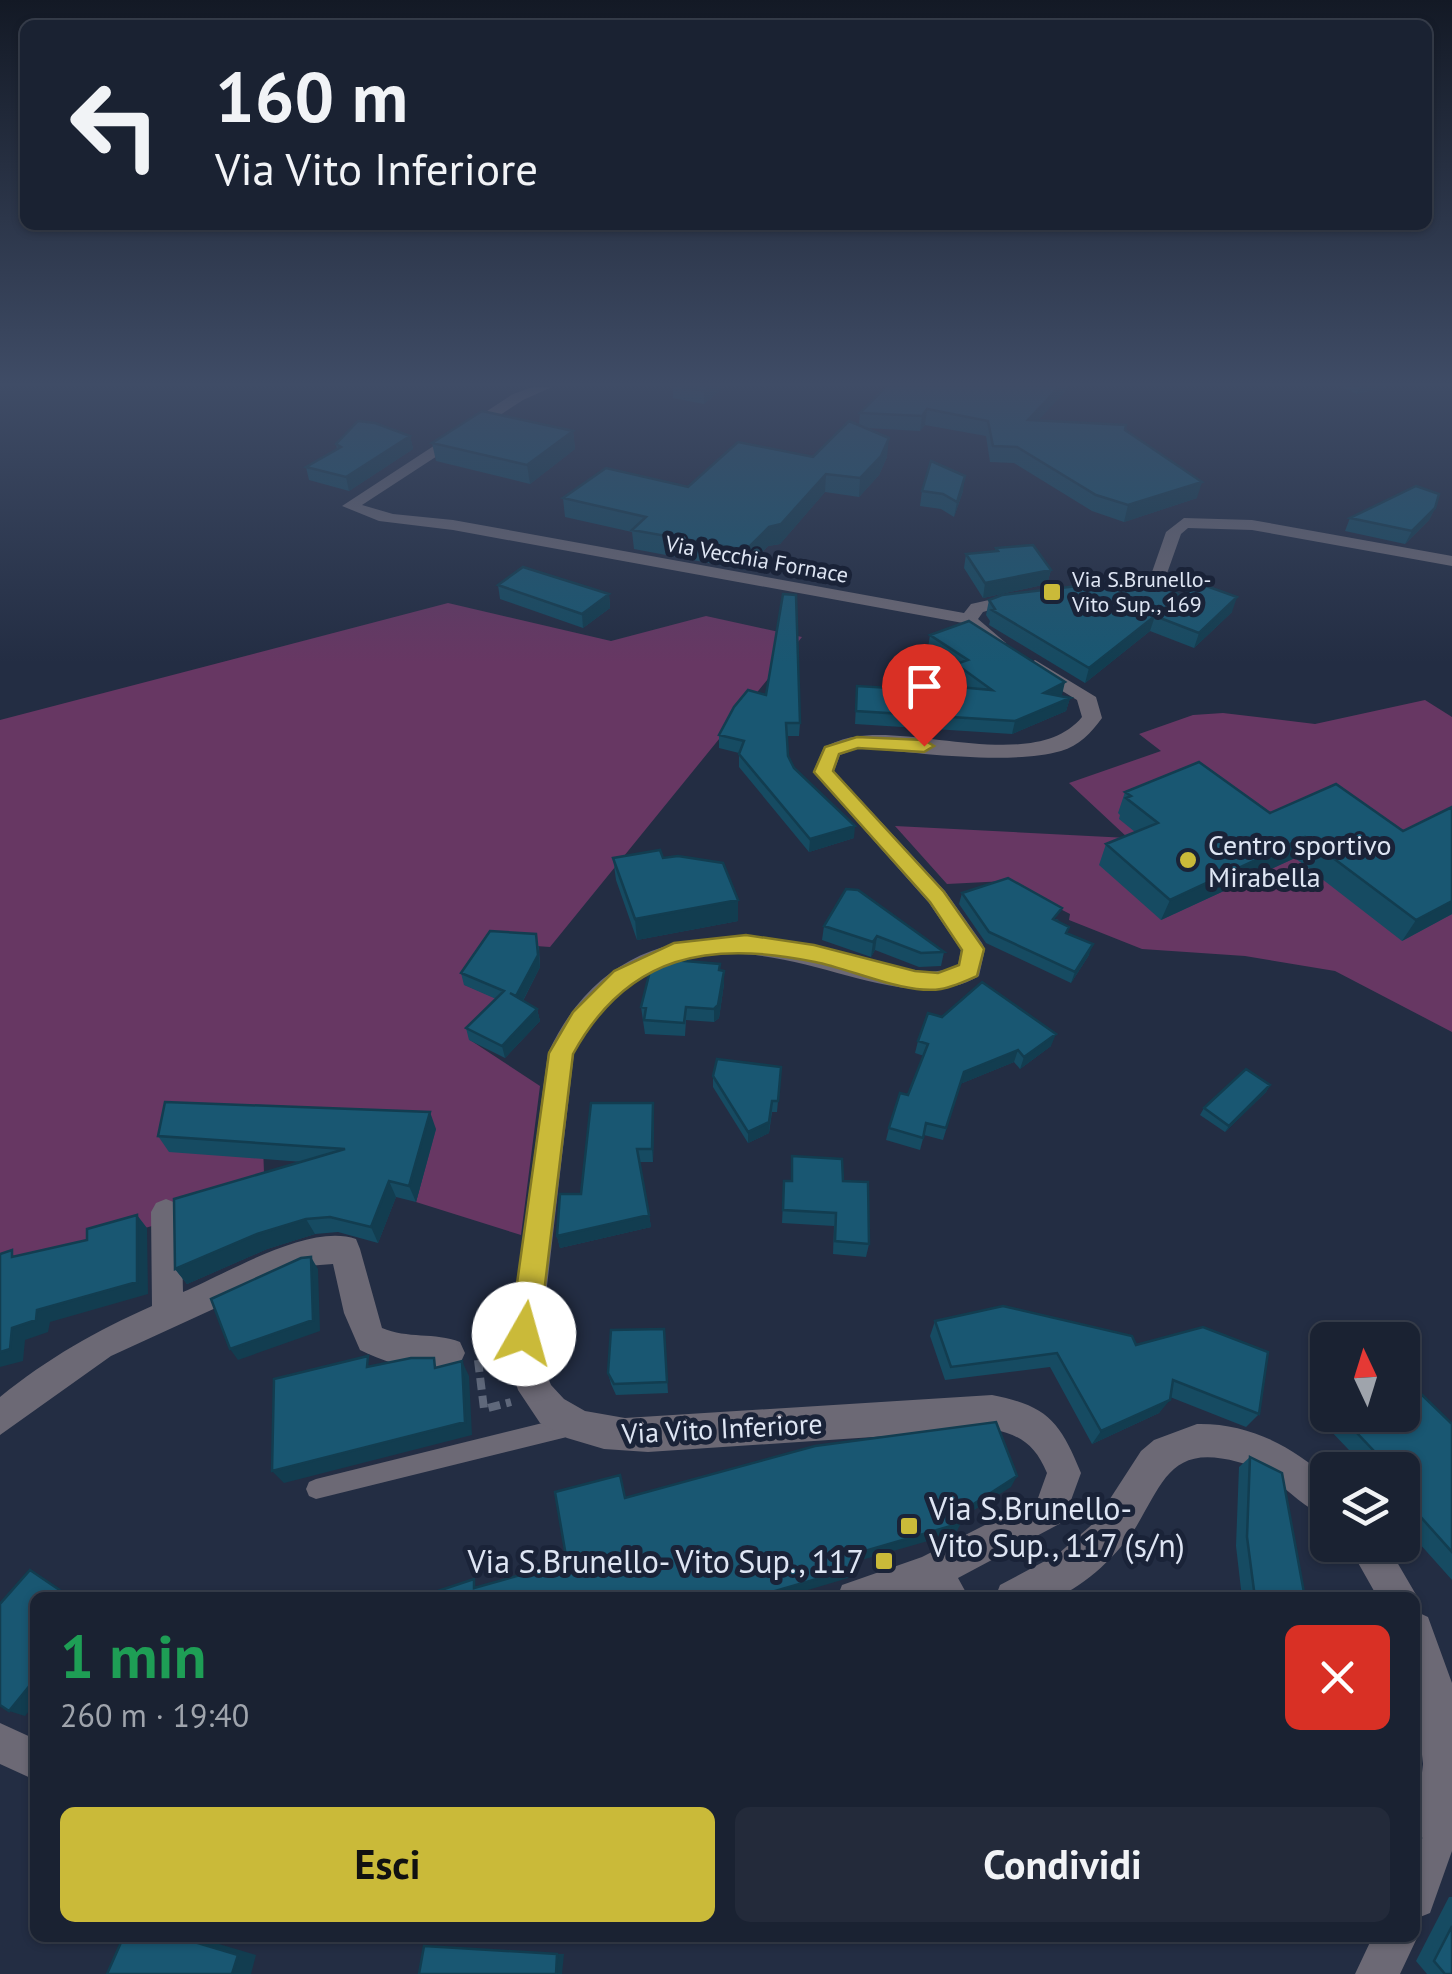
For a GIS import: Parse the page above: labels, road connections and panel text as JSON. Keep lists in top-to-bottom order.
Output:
{
  "streets": {
    "street": ["Via Vecchia Fornace", "Via Vito Inferiore"]
  },
  "places": {
    "transit": ["Via S.Brunello- Vito Sup., 169", "Via S.Brunello- Vito Sup., 117 (s/n)", "Via S.Brunello- Vito Sup., 117"],
    "other": ["Centro sportivo Mirabella"]
  },
  "north": "top",
  "page": {
    "turn": ["160 m", "Via Vito Inferiore"],
    "heading": ["1 min", "260 m · 19:40"],
    "buttons": ["Esci", "Condividi"]
  }
}
